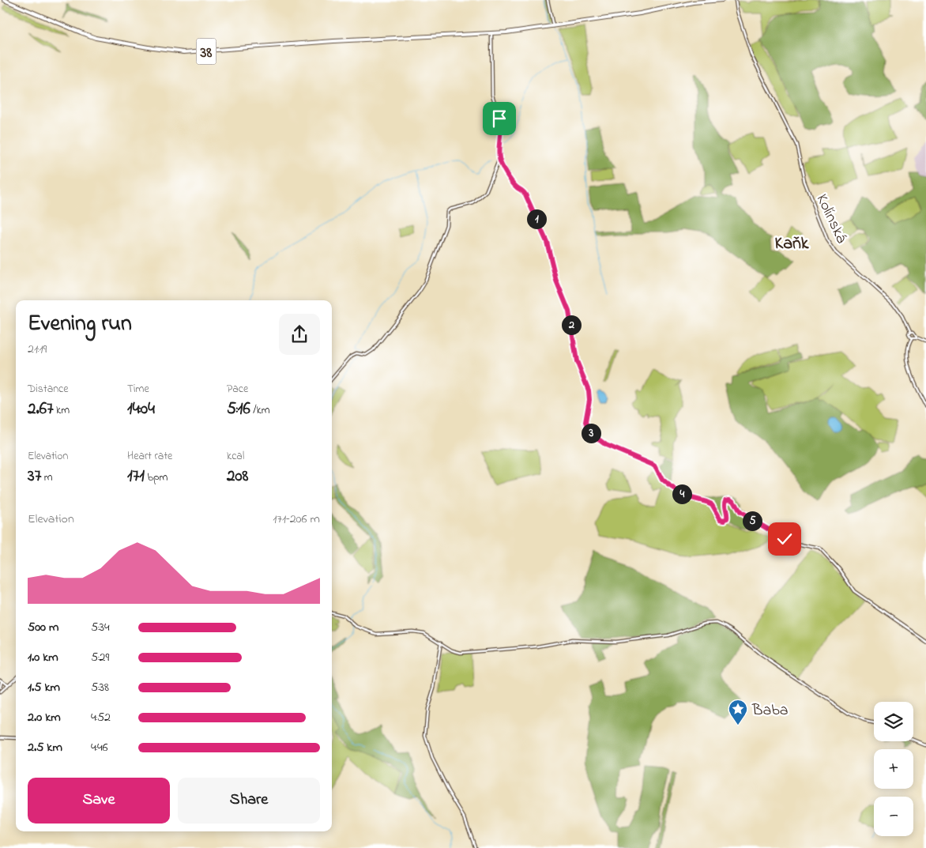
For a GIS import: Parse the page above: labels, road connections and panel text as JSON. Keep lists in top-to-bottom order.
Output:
{
  "streets": {
    "main road": ["38"],
    "street": ["Kolínská"]
  },
  "districts": ["Kaňk"],
  "places": {
    "place": ["Baba"]
  },
  "page": {
    "pins": [
      "1",
      "2",
      "3",
      "4",
      "5"
    ],
    "heading": ["Evening run", "21:19"],
    "stats": [
      ["Distance", "2.67 km"],
      ["Time", "14:04"],
      ["Pace", "5:16 /km"],
      ["Elevation", "37 m"],
      ["Heart rate", "171 bpm"],
      ["kcal", "208"]
    ],
    "chart": ["Elevation", "171–206 m"],
    "list": [
      {
        "name": "500 m",
        "note": "5:34"
      },
      {
        "name": "1.0 km",
        "note": "5:29"
      },
      {
        "name": "1.5 km",
        "note": "5:38"
      },
      {
        "name": "2.0 km",
        "note": "4:52"
      },
      {
        "name": "2.5 km",
        "note": "4:46"
      }
    ],
    "map_buttons": ["+", "−"],
    "buttons": ["Save", "Share"]
  }
}
